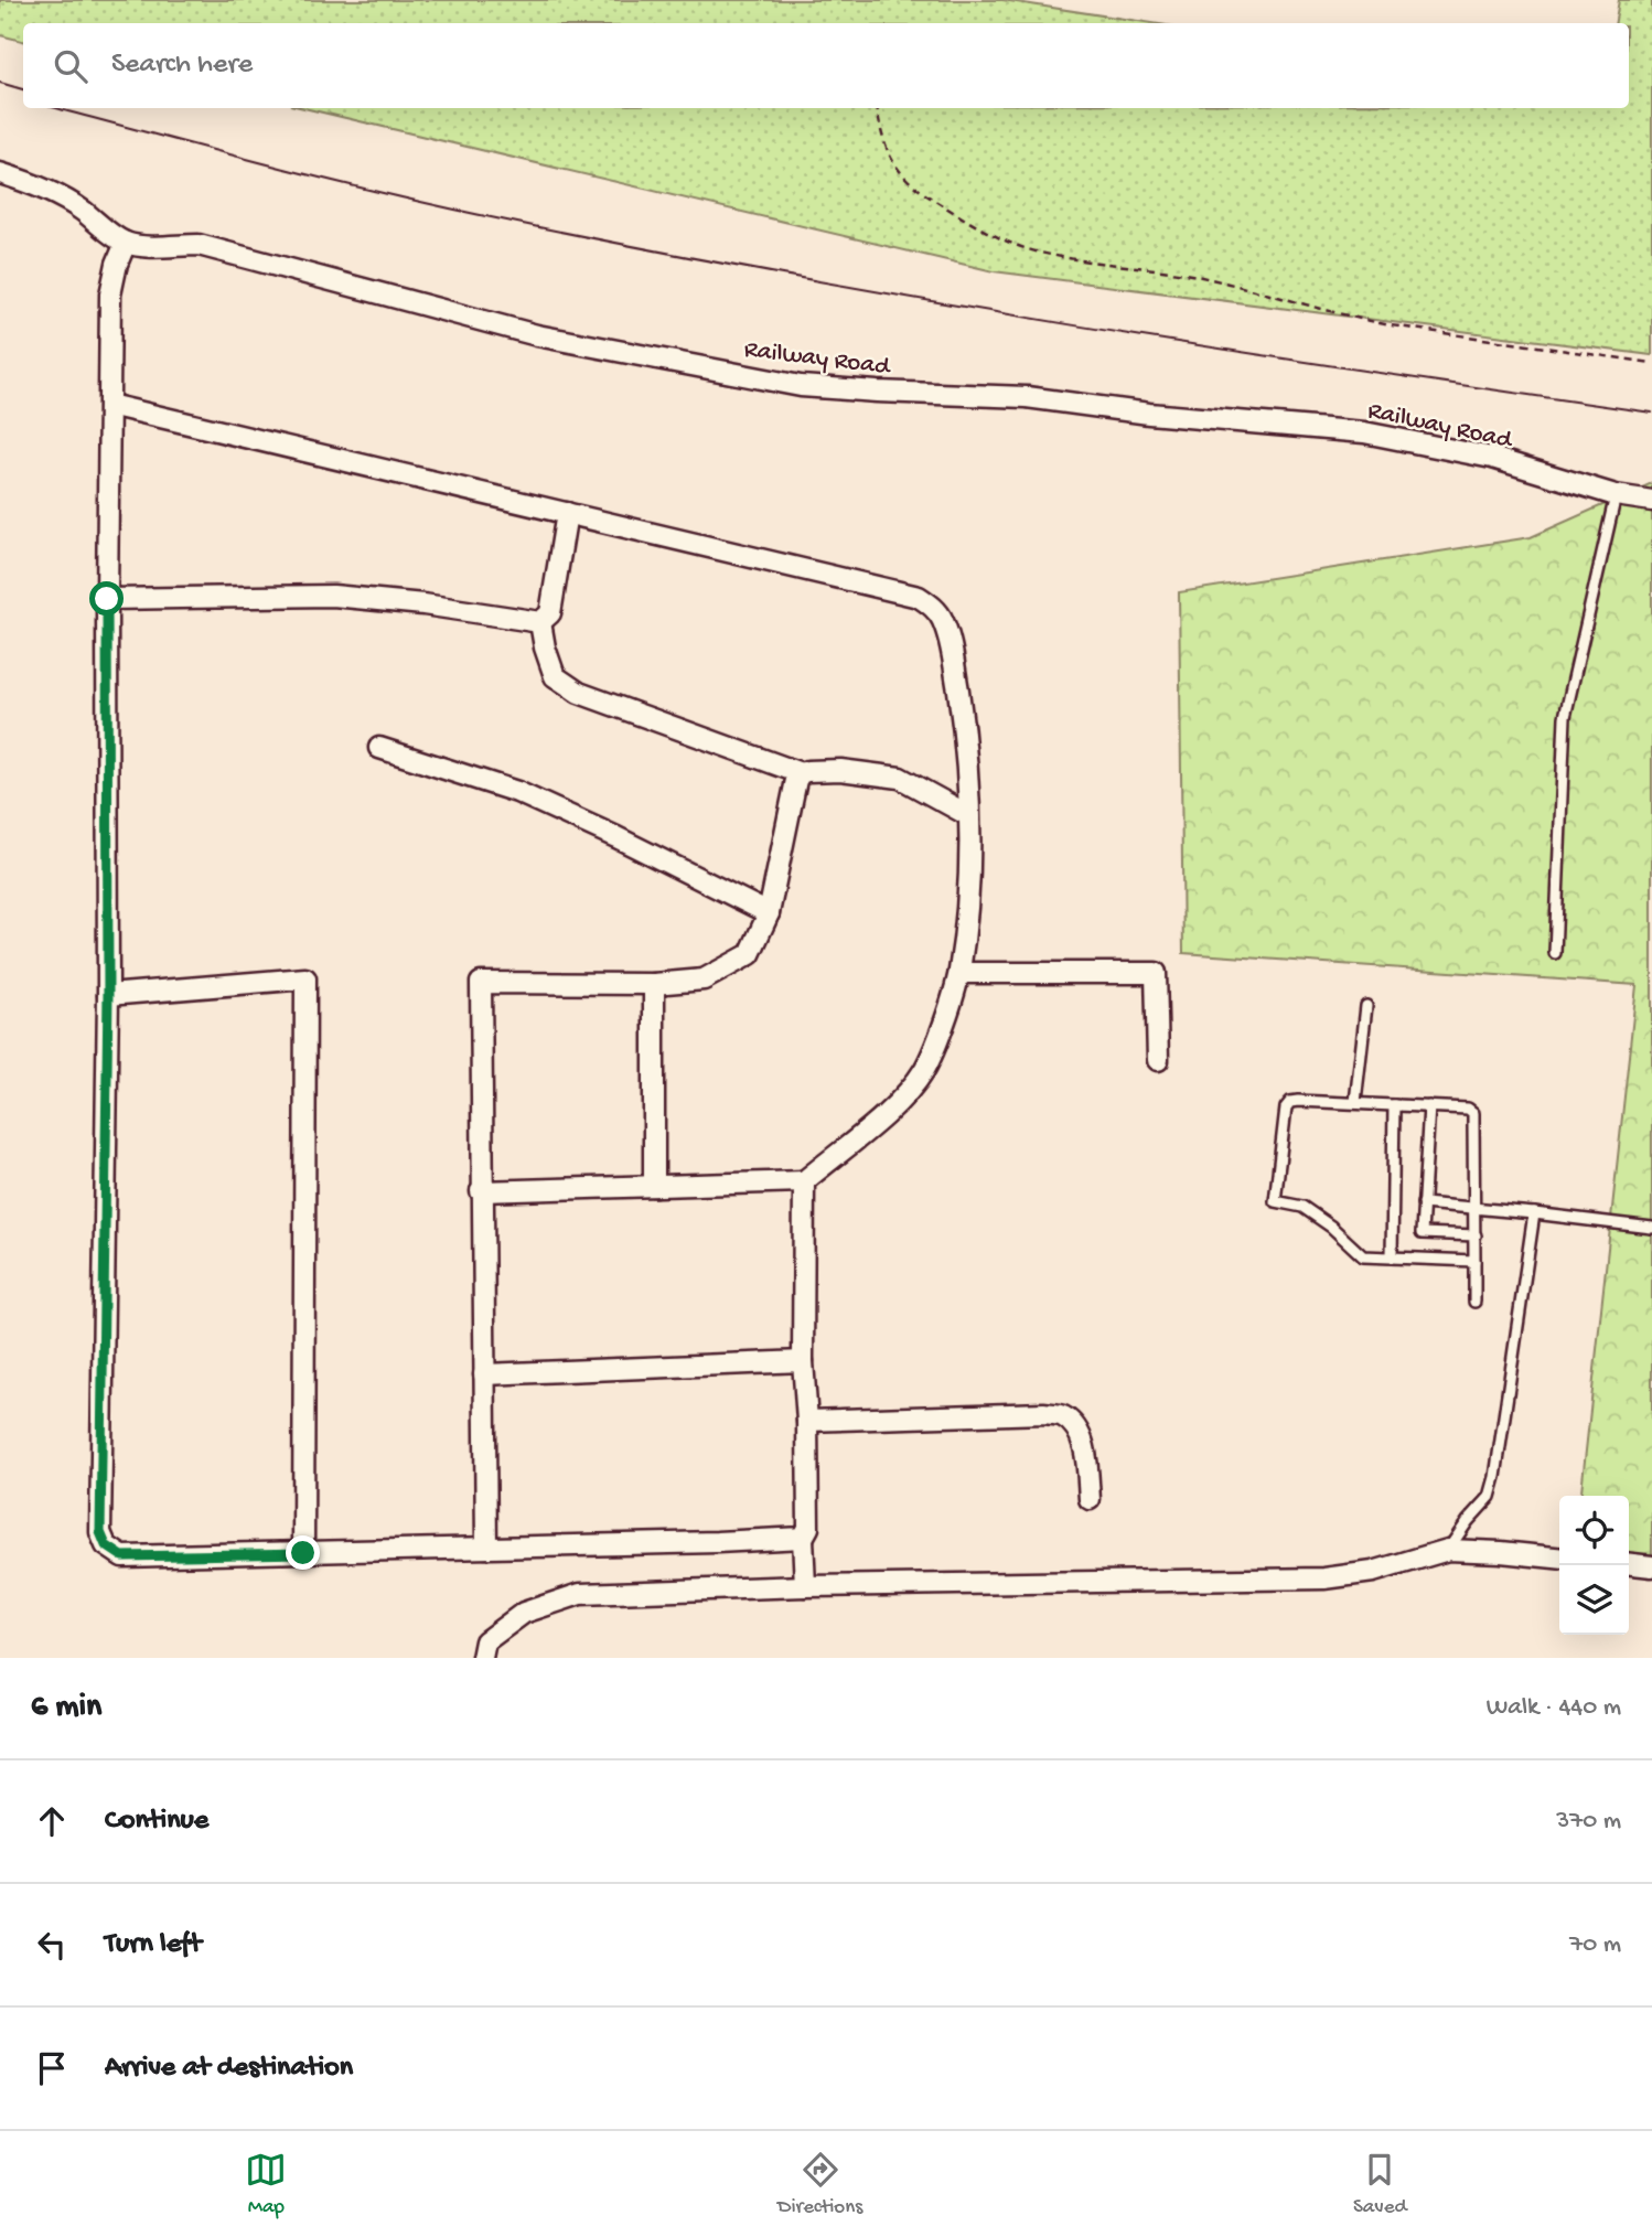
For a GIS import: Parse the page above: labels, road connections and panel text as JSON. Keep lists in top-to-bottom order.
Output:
{
  "streets": {
    "street": ["Railway Road"]
  },
  "page": {
    "search": "Search here",
    "heading": ["6 min", "Walk · 440 m"],
    "list": [
      ["Continue", "370 m"],
      ["Turn left", "70 m"],
      "Arrive at destination"
    ],
    "nav": ["Map", "Directions", "Saved"]
  }
}
